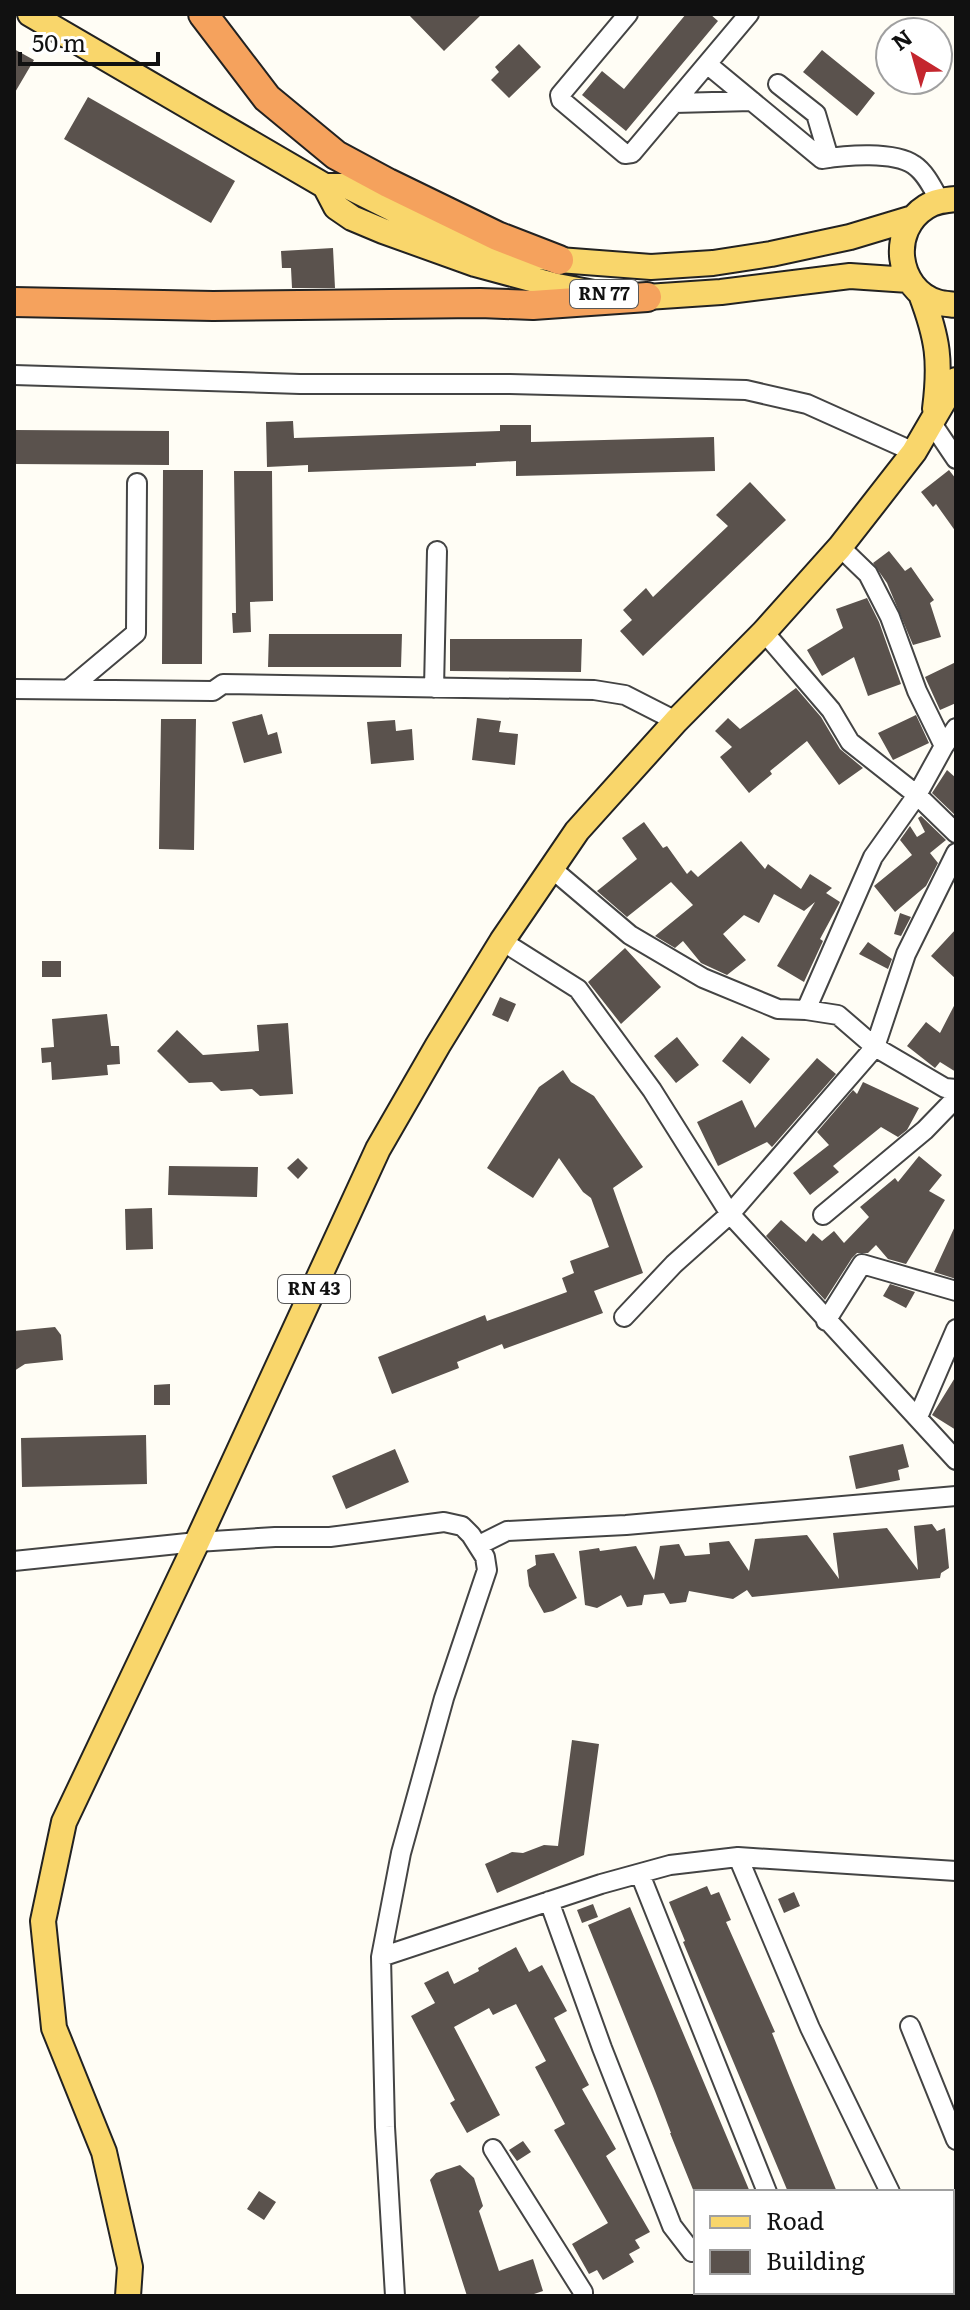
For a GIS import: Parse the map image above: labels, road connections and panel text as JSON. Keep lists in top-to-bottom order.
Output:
{
  "streets": {
    "main road": ["RN 77", "RN 43"]
  },
  "legend": ["Road", "Building"],
  "scale_bar": "50 m",
  "north": "top left"
}
